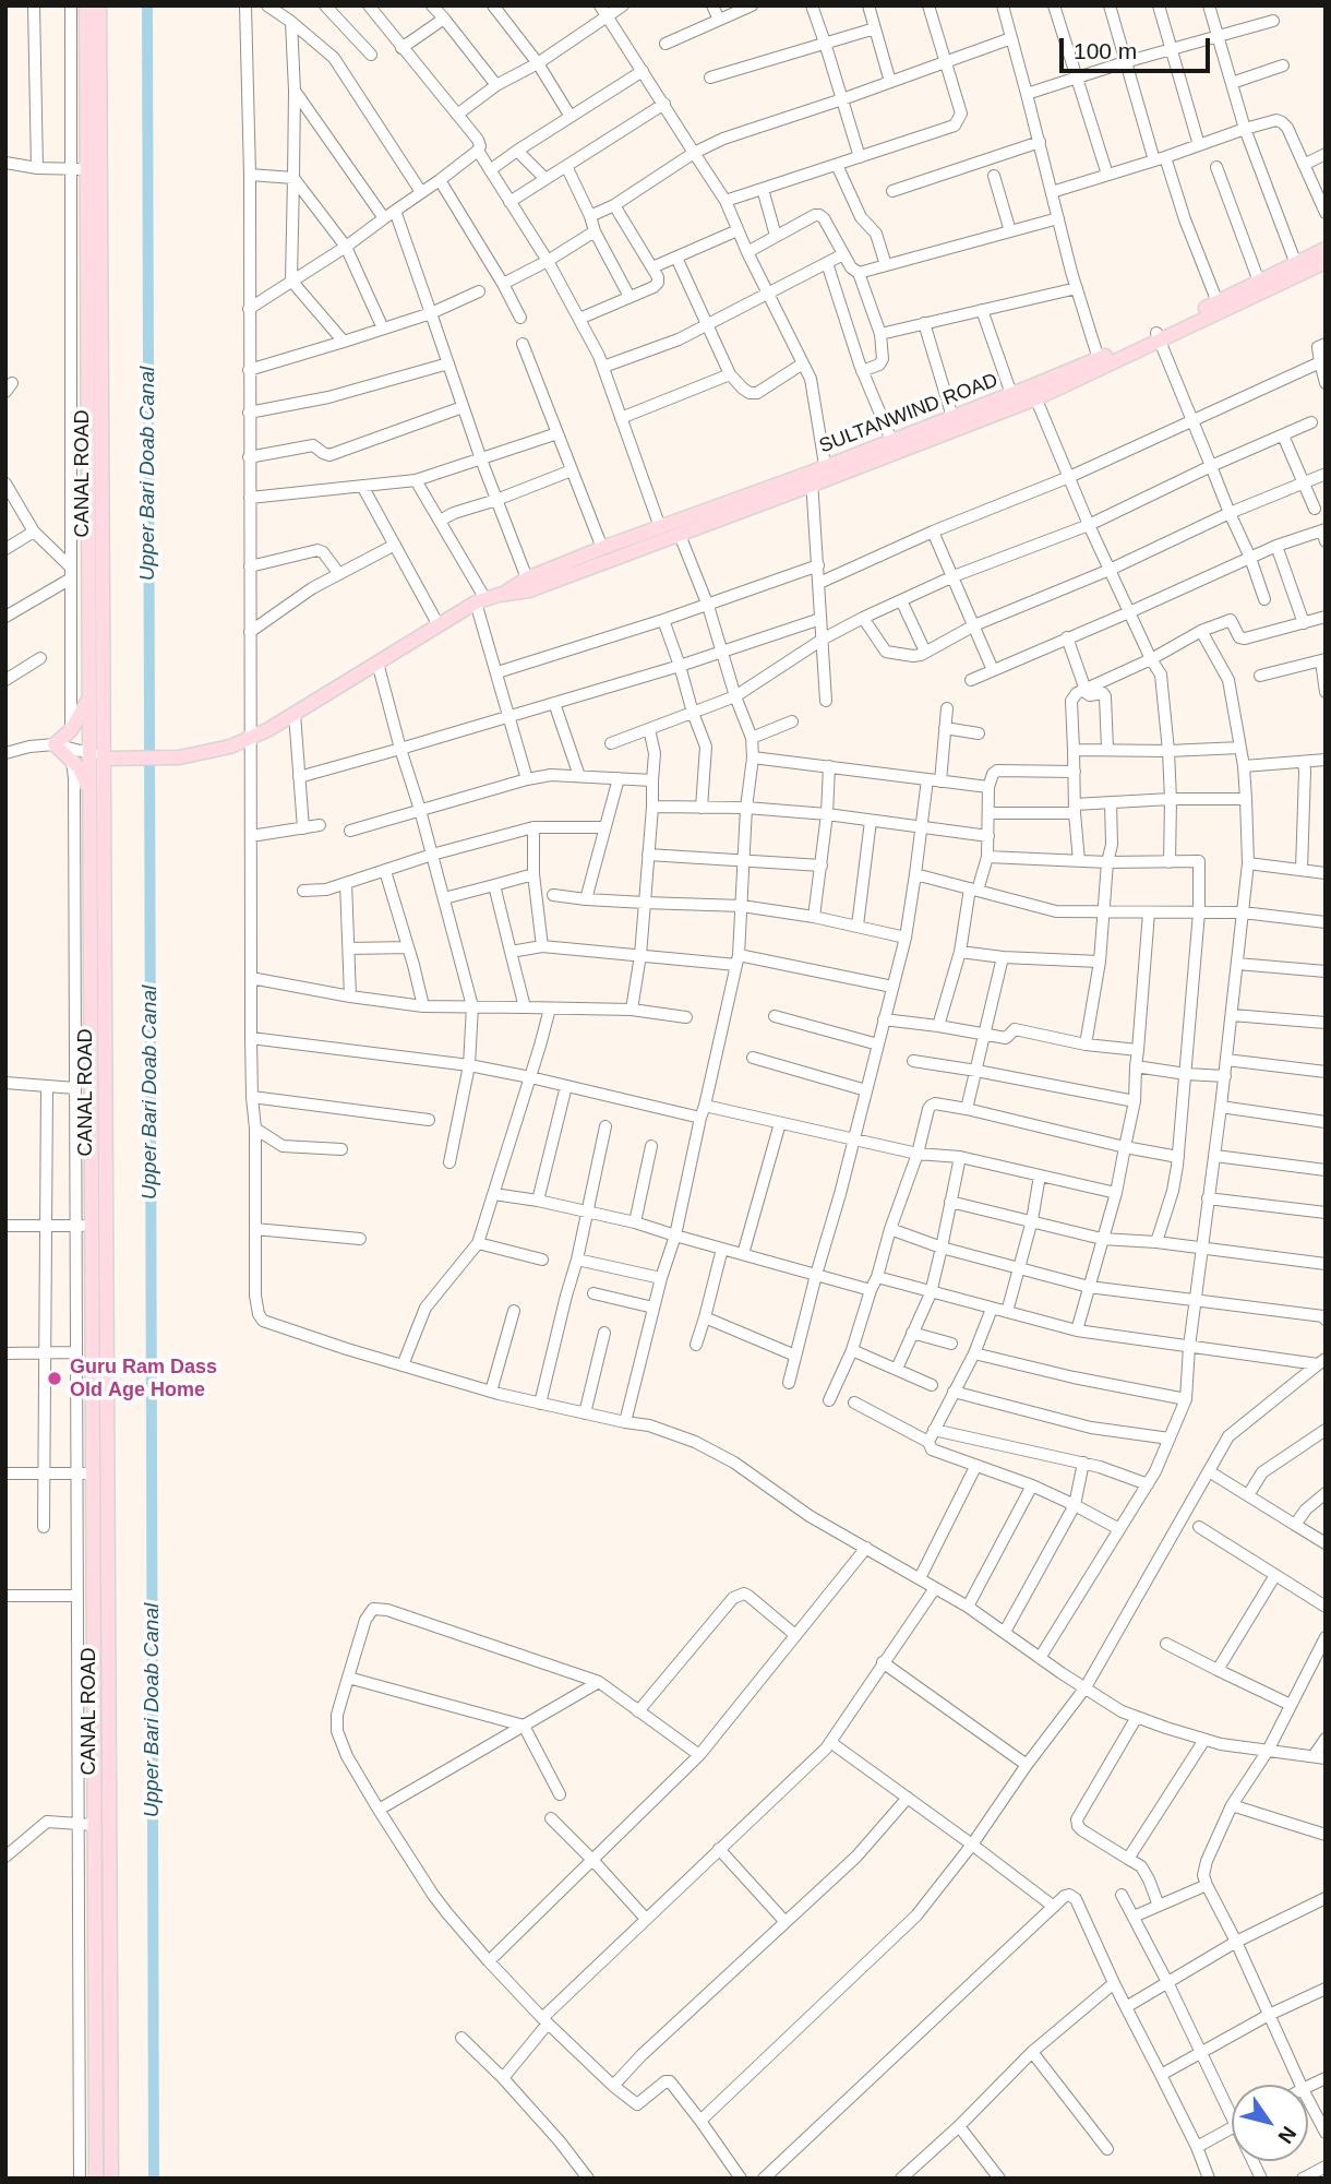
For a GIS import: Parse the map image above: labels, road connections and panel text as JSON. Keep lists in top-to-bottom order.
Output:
{
  "streets": {
    "main road": ["SULTANWIND ROAD", "CANAL ROAD"]
  },
  "crossings": [
    ["SULTANWIND ROAD", "CANAL ROAD"]
  ],
  "water": ["Upper Bari Doab Canal"],
  "places": ["Guru Ram Dass Old Age Home"],
  "scale_bar": "100 m",
  "north": "bottom right"
}
